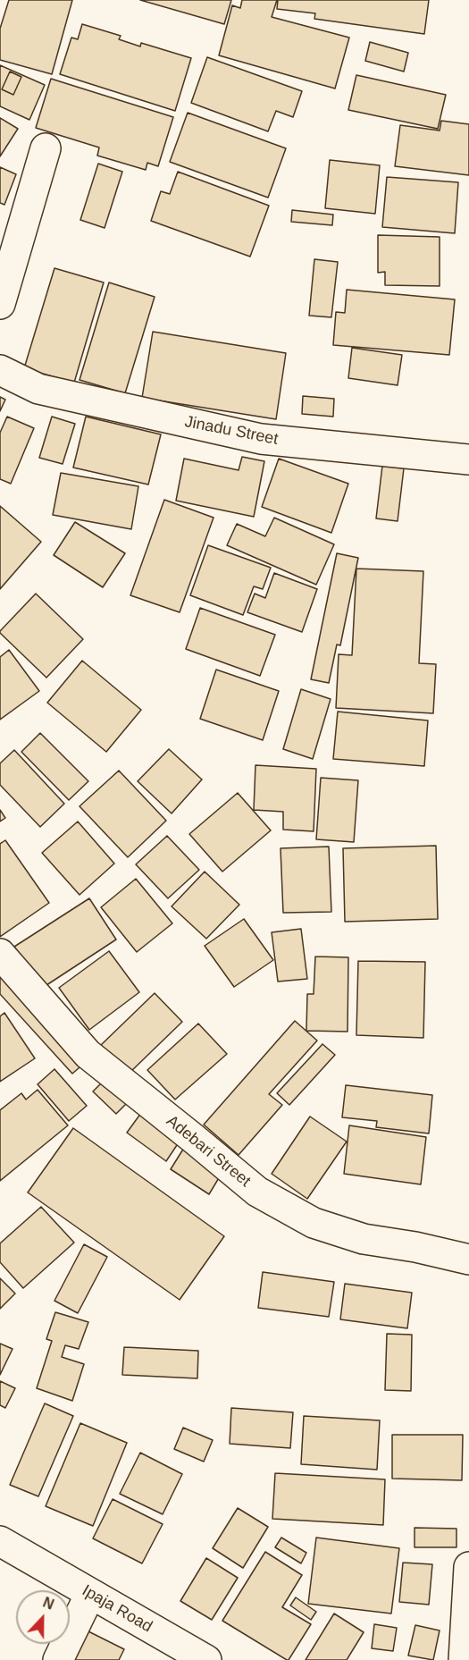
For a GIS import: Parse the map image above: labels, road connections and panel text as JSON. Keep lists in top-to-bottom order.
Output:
{
  "streets": {
    "street": ["Jinadu Street", "Adebari Street", "Ipaja Road"]
  },
  "north": "top"
}
